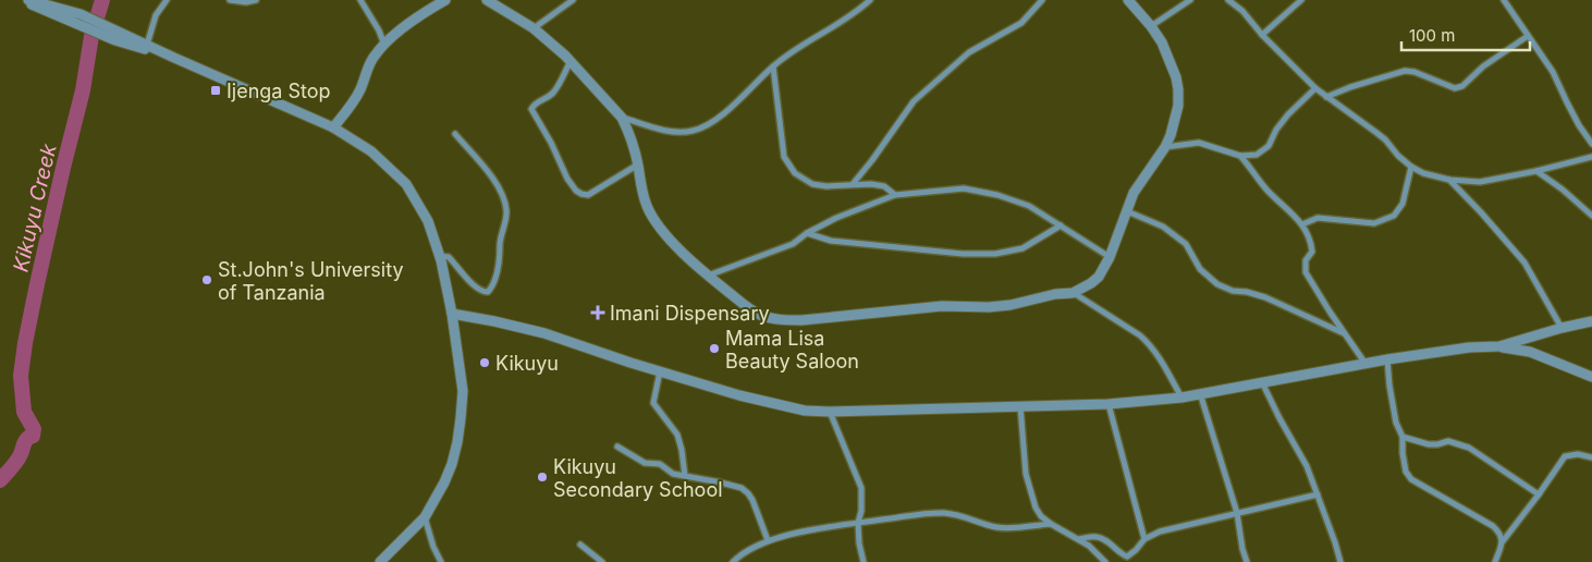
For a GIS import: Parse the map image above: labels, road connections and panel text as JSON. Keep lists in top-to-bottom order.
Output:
{
  "water": ["Kikuyu Creek"],
  "places": {
    "transit": ["Ijenga Stop"],
    "other": [
      "St.John's University of Tanzania",
      "Mama Lisa Beauty Saloon",
      "Kikuyu",
      "Kikuyu Secondary School"
    ],
    "health": ["Imani Dispensary"]
  },
  "scale_bar": "100 m"
}
